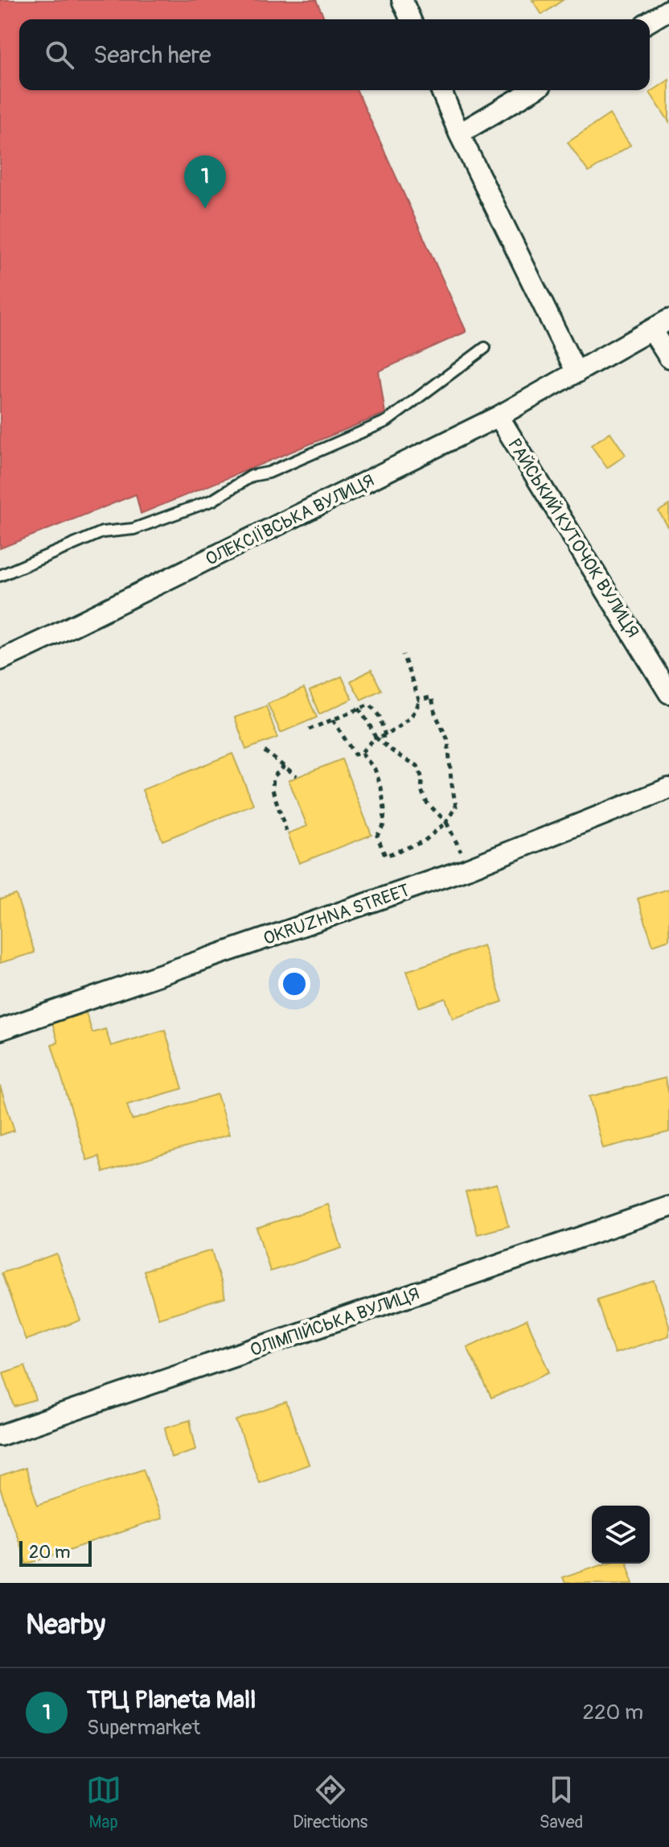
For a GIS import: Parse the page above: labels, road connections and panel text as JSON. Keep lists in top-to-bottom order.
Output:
{
  "streets": {
    "street": [
      "ОЛЕКСІЇВСЬКА ВУЛИЦЯ",
      "РАЙСЬКИЙ КУТОЧОК ВУЛИЦЯ",
      "OKRUZHNA STREET",
      "ОЛІМПІЙСЬКА ВУЛИЦЯ"
    ]
  },
  "crossings": [
    ["ОЛЕКСІЇВСЬКА ВУЛИЦЯ", "РАЙСЬКИЙ КУТОЧОК ВУЛИЦЯ"]
  ],
  "scale_bar": "20 m",
  "page": {
    "search": "Search here",
    "pins": "1",
    "scale": "20 m",
    "heading": "Nearby",
    "list": [
      {
        "mark": "1",
        "name": "ТРЦ Planeta Mall",
        "note": "Supermarket",
        "value": "220 m"
      }
    ],
    "nav": ["Map", "Directions", "Saved"]
  }
}
